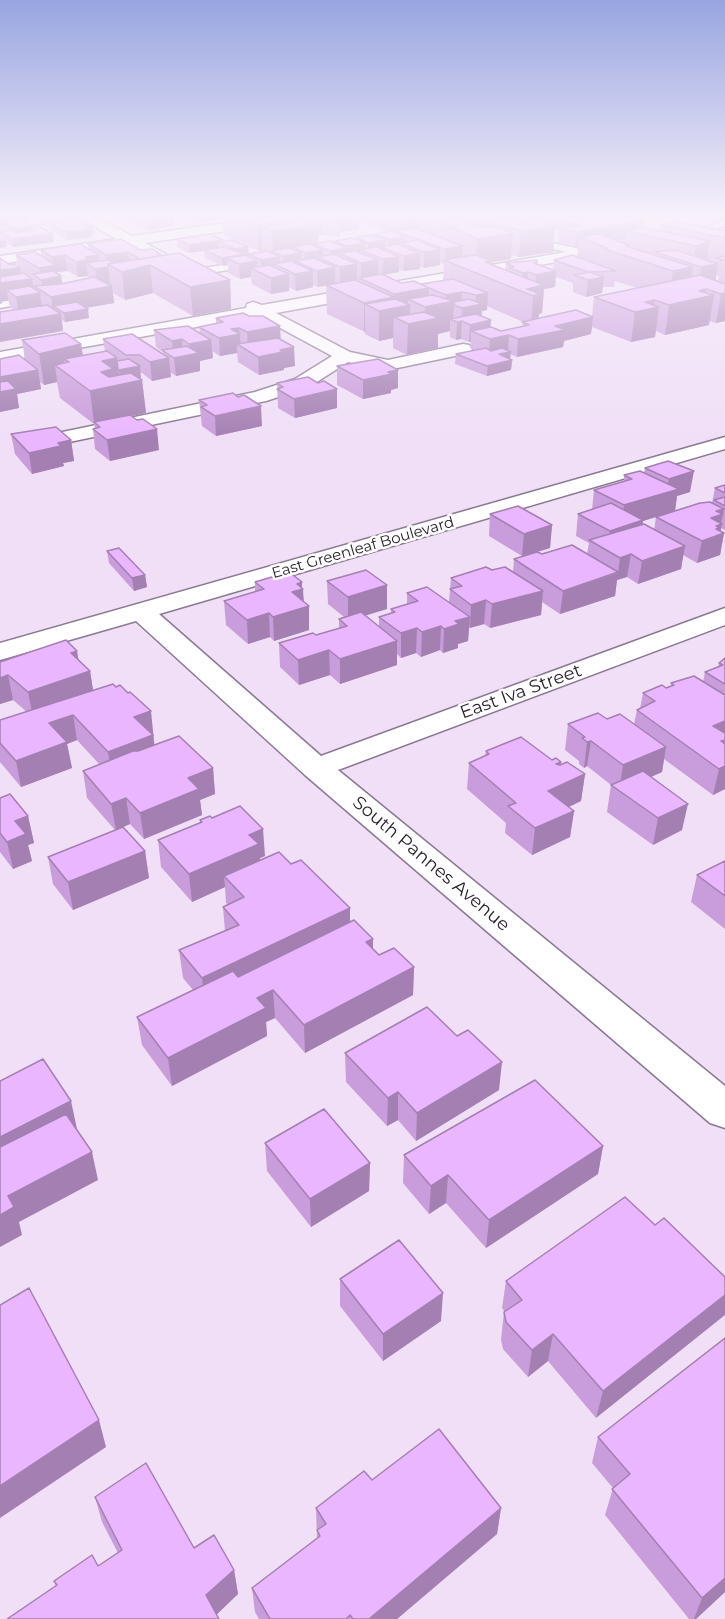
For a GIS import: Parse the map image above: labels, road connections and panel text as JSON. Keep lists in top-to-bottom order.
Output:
{
  "streets": {
    "street": ["East Greenleaf Boulevard", "East Iva Street", "South Pannes Avenue"]
  },
  "crossings": [
    ["East Greenleaf Boulevard", "South Pannes Avenue"],
    ["East Iva Street", "South Pannes Avenue"]
  ]
}
